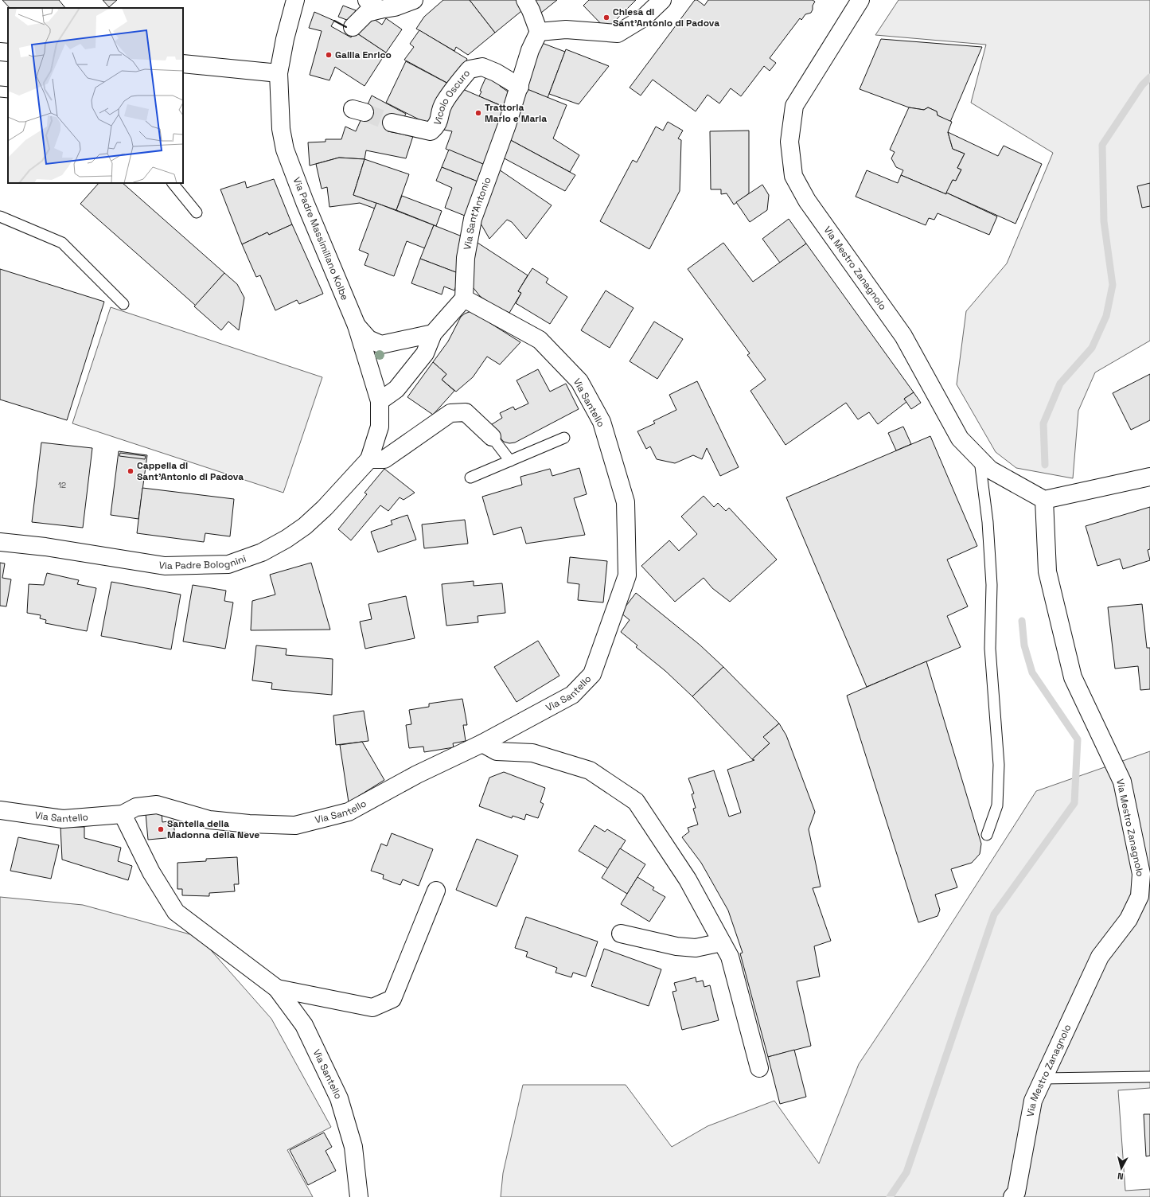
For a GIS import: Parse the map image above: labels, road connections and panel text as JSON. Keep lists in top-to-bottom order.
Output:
{
  "streets": {
    "street": [
      "Vicolo Oscuro",
      "Via Sant'Antonio",
      "Via Padre Massimiliano Kolbe",
      "Via Mestro Zanagnolo",
      "Via Santello",
      "Via Padre Bolognini"
    ]
  },
  "crossings": [
    ["Vicolo Oscuro", "Via Sant'Antonio"],
    ["Via Sant'Antonio", "Via Santello"],
    ["Via Padre Massimiliano Kolbe", "Via Padre Bolognini"]
  ],
  "places": [
    "Chiesa di Sant'Antonio di Padova",
    "Gallia Enrico",
    "Trattoria Mario e Maria",
    "Cappella di Sant'Antonio di Padova",
    "Santella della Madonna della Neve"
  ],
  "house_numbers": ["12"],
  "north": "bottom"
}
